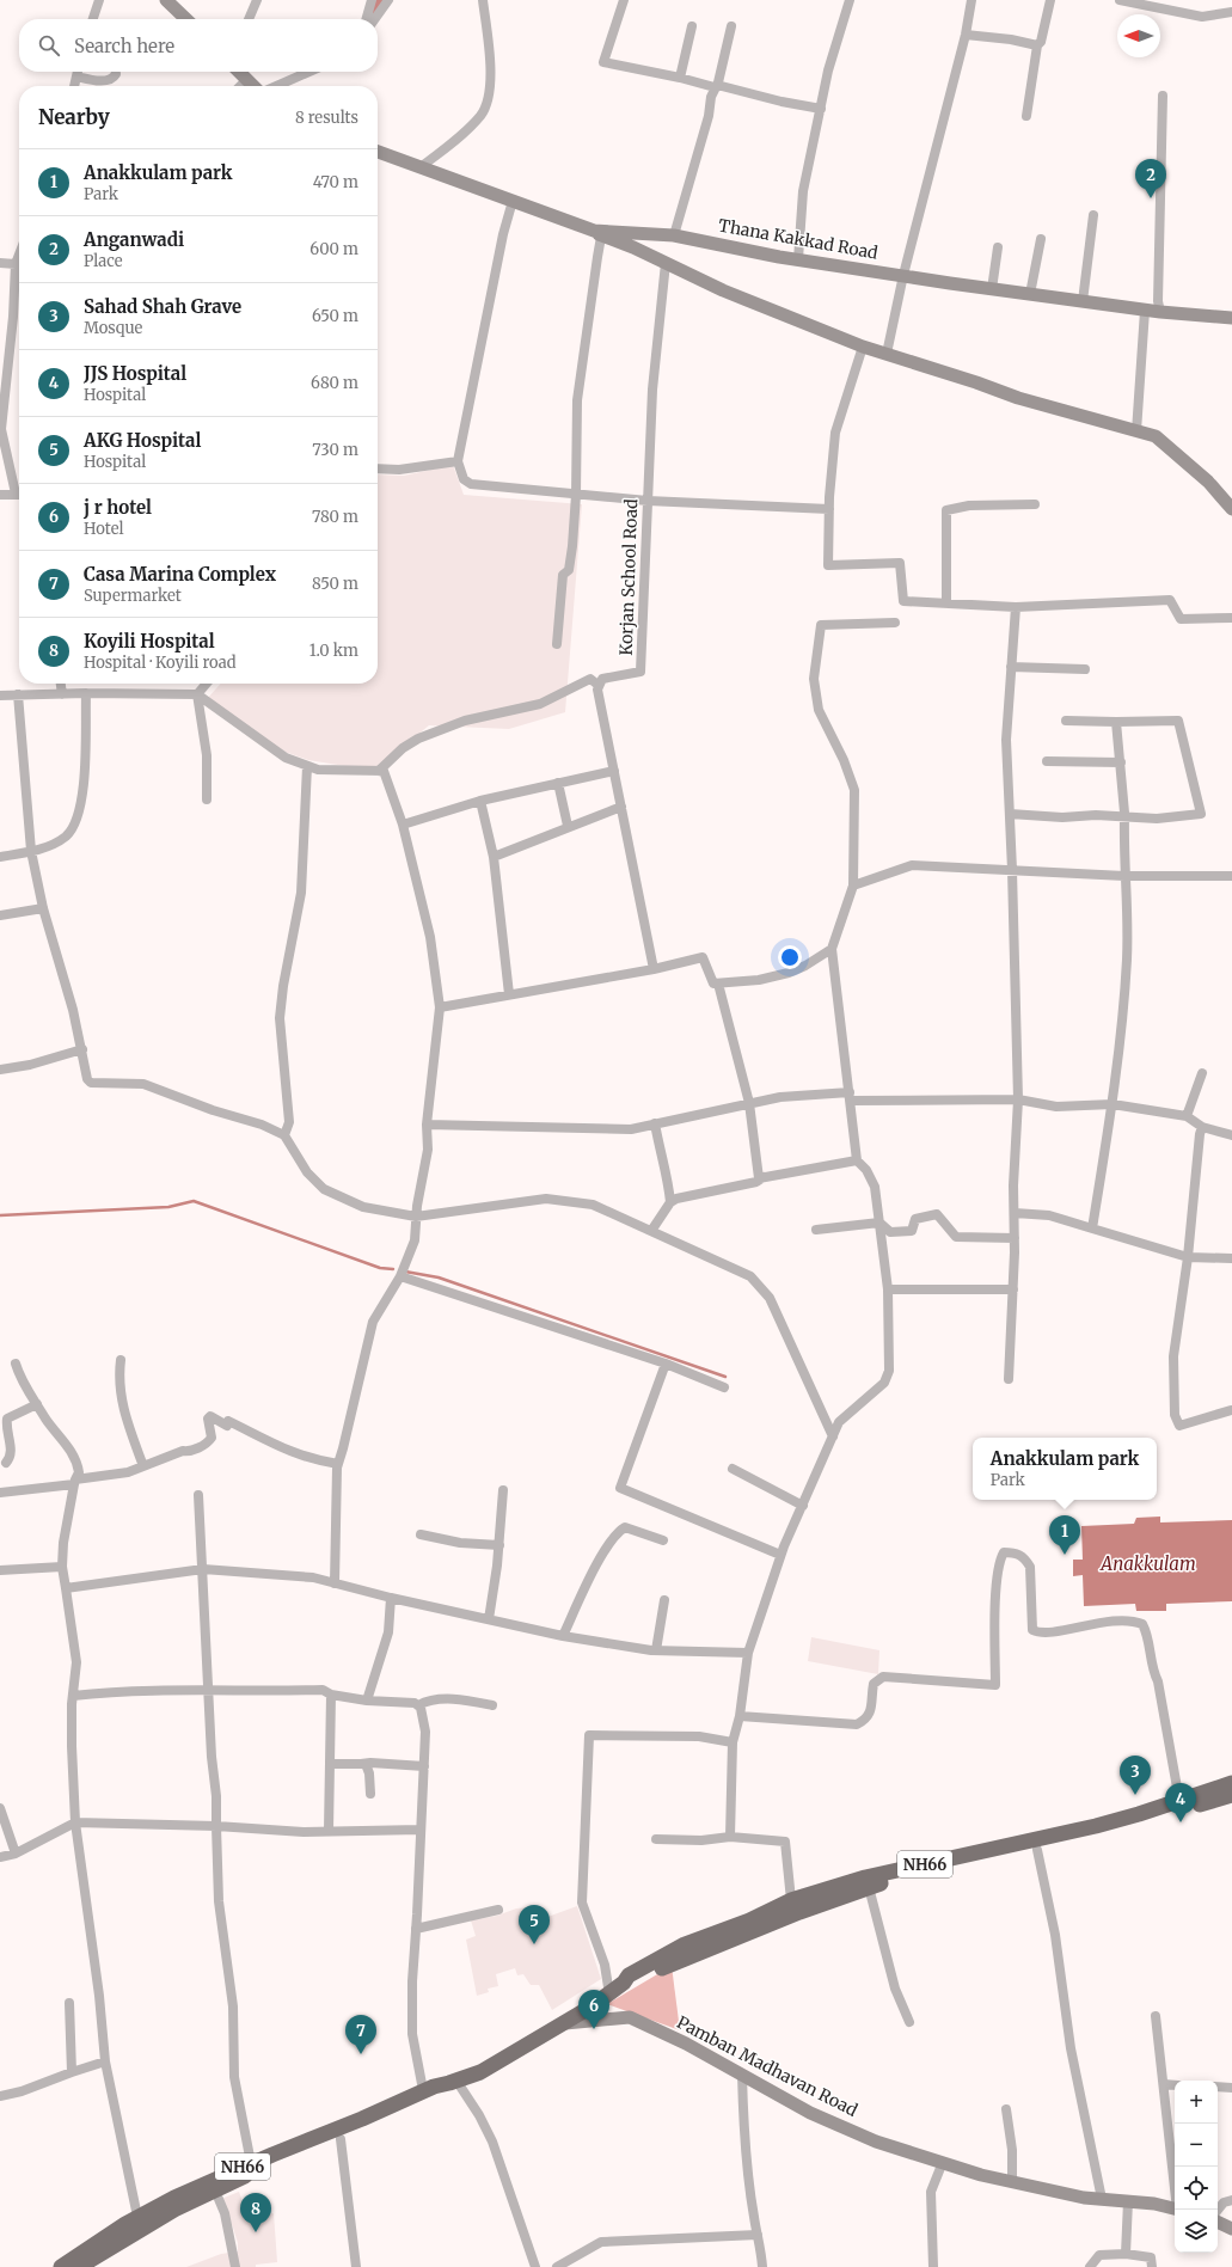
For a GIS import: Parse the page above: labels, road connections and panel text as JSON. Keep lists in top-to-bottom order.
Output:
{
  "streets": {
    "highway": ["NH66"],
    "main road": ["Thana Kakkad Road", "Pamban Madhavan Road"],
    "street": ["Korjan School Road"]
  },
  "crossings": [
    ["NH66", "Pamban Madhavan Road"]
  ],
  "water": ["Anakkulam"],
  "north": "left",
  "page": {
    "search": "Search here",
    "heading": ["Nearby", "8 results"],
    "list": [
      {
        "mark": "1",
        "name": "Anakkulam park",
        "note": "Park",
        "value": "470 m"
      },
      {
        "mark": "2",
        "name": "Anganwadi",
        "note": "Place",
        "value": "600 m"
      },
      {
        "mark": "3",
        "name": "Sahad Shah Grave",
        "note": "Mosque",
        "value": "650 m"
      },
      {
        "mark": "4",
        "name": "JJS Hospital",
        "note": "Hospital",
        "value": "680 m"
      },
      {
        "mark": "5",
        "name": "AKG Hospital",
        "note": "Hospital",
        "value": "730 m"
      },
      {
        "mark": "6",
        "name": "j r hotel",
        "note": "Hotel",
        "value": "780 m"
      },
      {
        "mark": "7",
        "name": "Casa Marina Complex",
        "note": "Supermarket",
        "value": "850 m"
      },
      {
        "mark": "8",
        "name": "Koyili Hospital",
        "note": "Hospital · Koyili road",
        "value": "1.0 km"
      }
    ],
    "pins": [
      "2",
      "1",
      "3",
      "4",
      "5",
      "6",
      "7",
      "8"
    ],
    "popup": ["Anakkulam park", "Park"],
    "map_buttons": ["+", "−"]
  }
}
